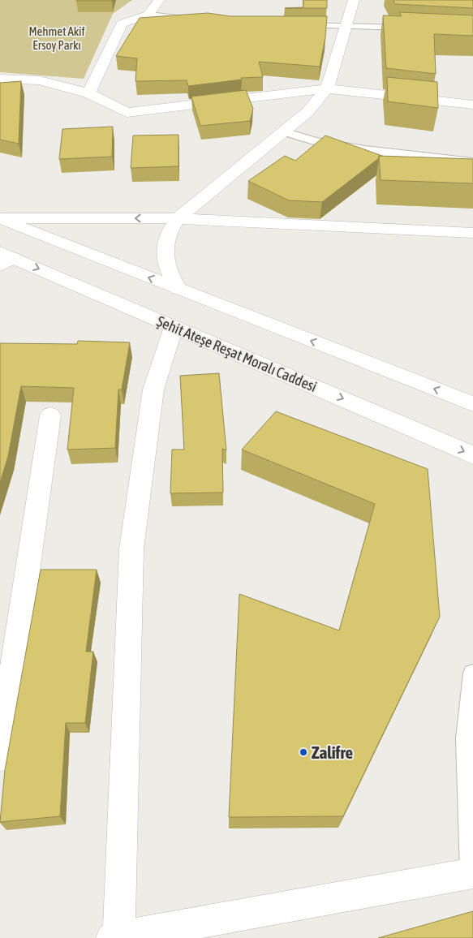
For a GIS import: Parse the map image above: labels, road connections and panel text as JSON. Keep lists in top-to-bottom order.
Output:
{
  "streets": {
    "street": ["Şehit Ateşe Reşat Moralı Caddesi"]
  },
  "parks": ["Mehmet Akif Ersoy Parkı"],
  "places": ["Zalifre"]
}
